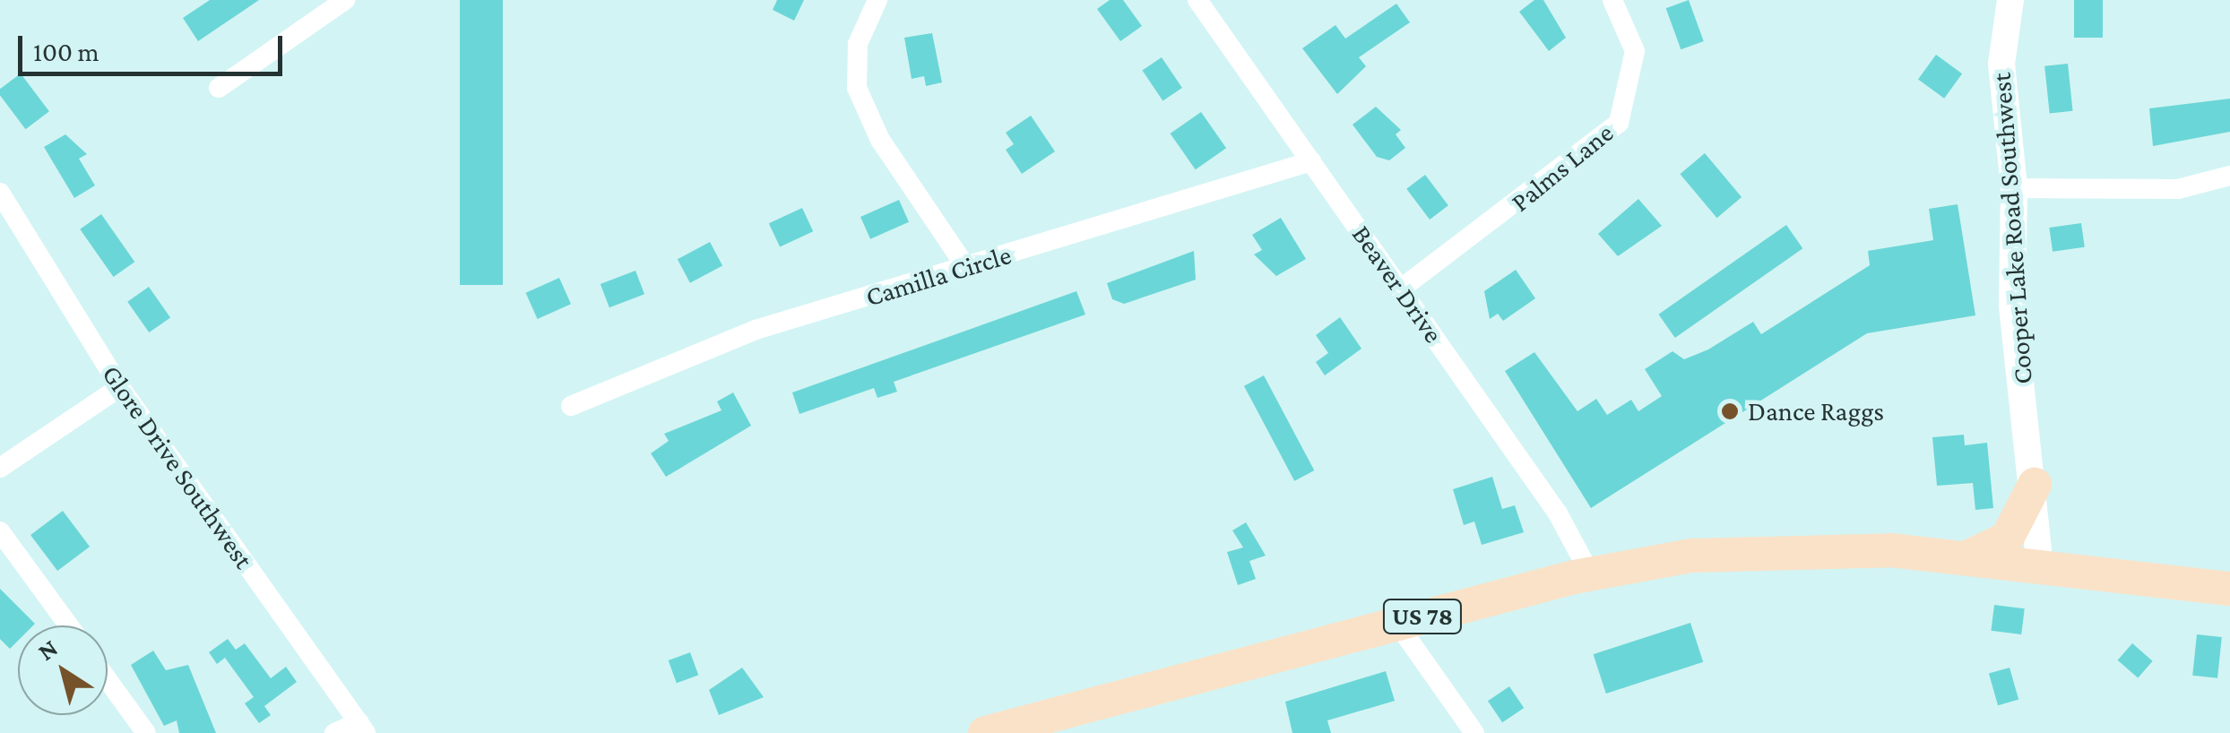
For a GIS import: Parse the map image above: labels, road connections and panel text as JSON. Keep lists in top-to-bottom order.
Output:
{
  "streets": {
    "main road": ["US 78"],
    "street": [
      "Palms Lane",
      "Cooper Lake Road Southwest",
      "Camilla Circle",
      "Beaver Drive",
      "Glore Drive Southwest"
    ]
  },
  "crossings": [
    ["Palms Lane", "Beaver Drive"],
    ["Cooper Lake Road Southwest", "US 78"],
    ["Camilla Circle", "Beaver Drive"],
    ["Beaver Drive", "US 78"]
  ],
  "places": ["Dance Raggs"],
  "scale_bar": "100 m",
  "north": "top left"
}
